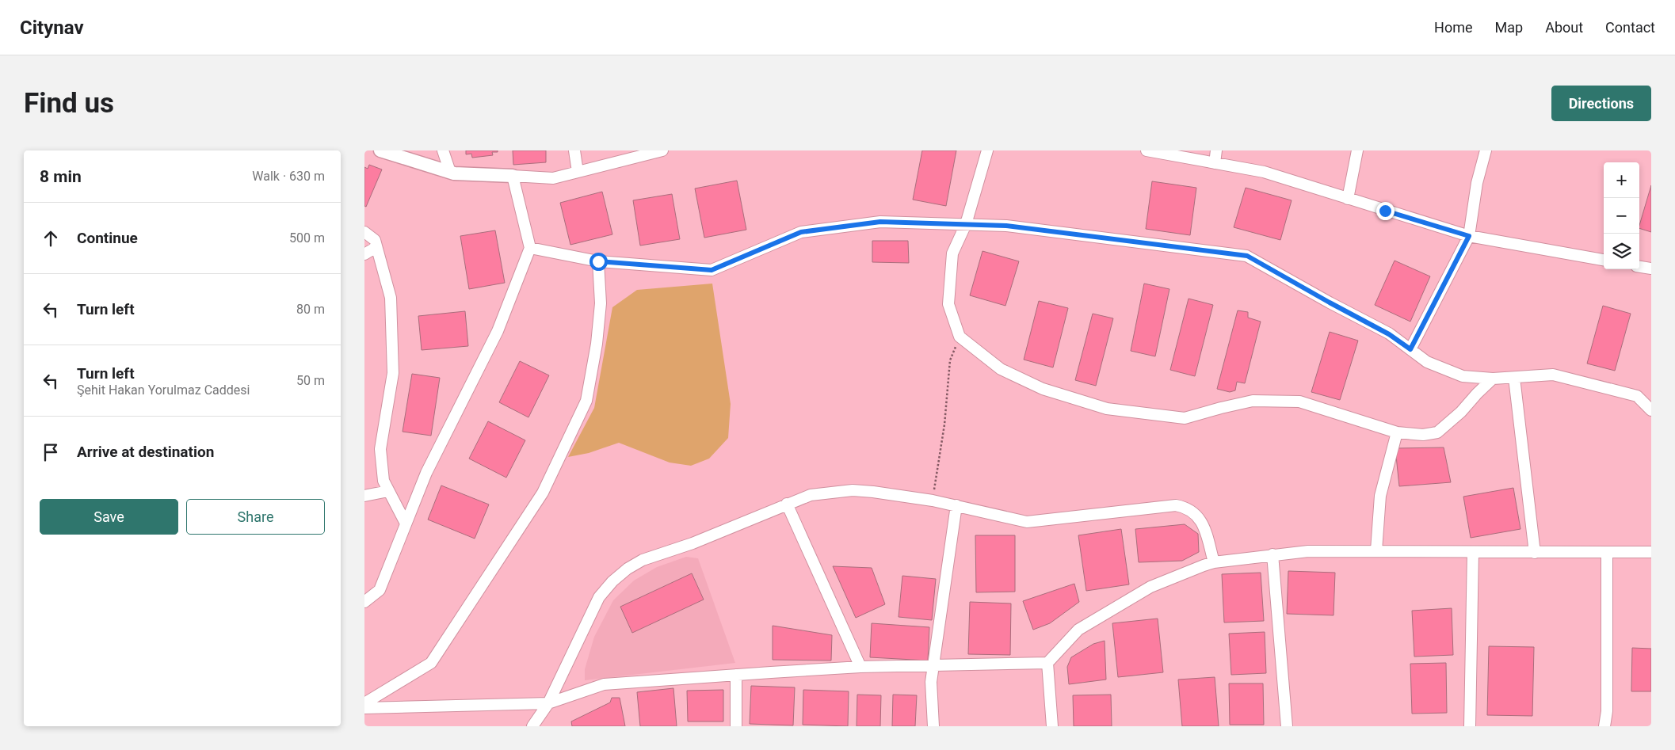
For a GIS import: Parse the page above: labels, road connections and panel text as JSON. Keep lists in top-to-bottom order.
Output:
{
  "page": {
    "header": "Citynav",
    "nav": [
      "Home",
      "Map",
      "About",
      "Contact"
    ],
    "buttons": [
      "Directions",
      ["Save", "Share"]
    ],
    "title": "Find us",
    "heading": ["8 min", "Walk · 630 m"],
    "map_buttons": ["+", "−"],
    "list": [
      ["Continue", "500 m"],
      ["Turn left", "80 m"],
      ["Turn left", "Şehit Hakan Yorulmaz Caddesi", "50 m"],
      "Arrive at destination"
    ]
  }
}
